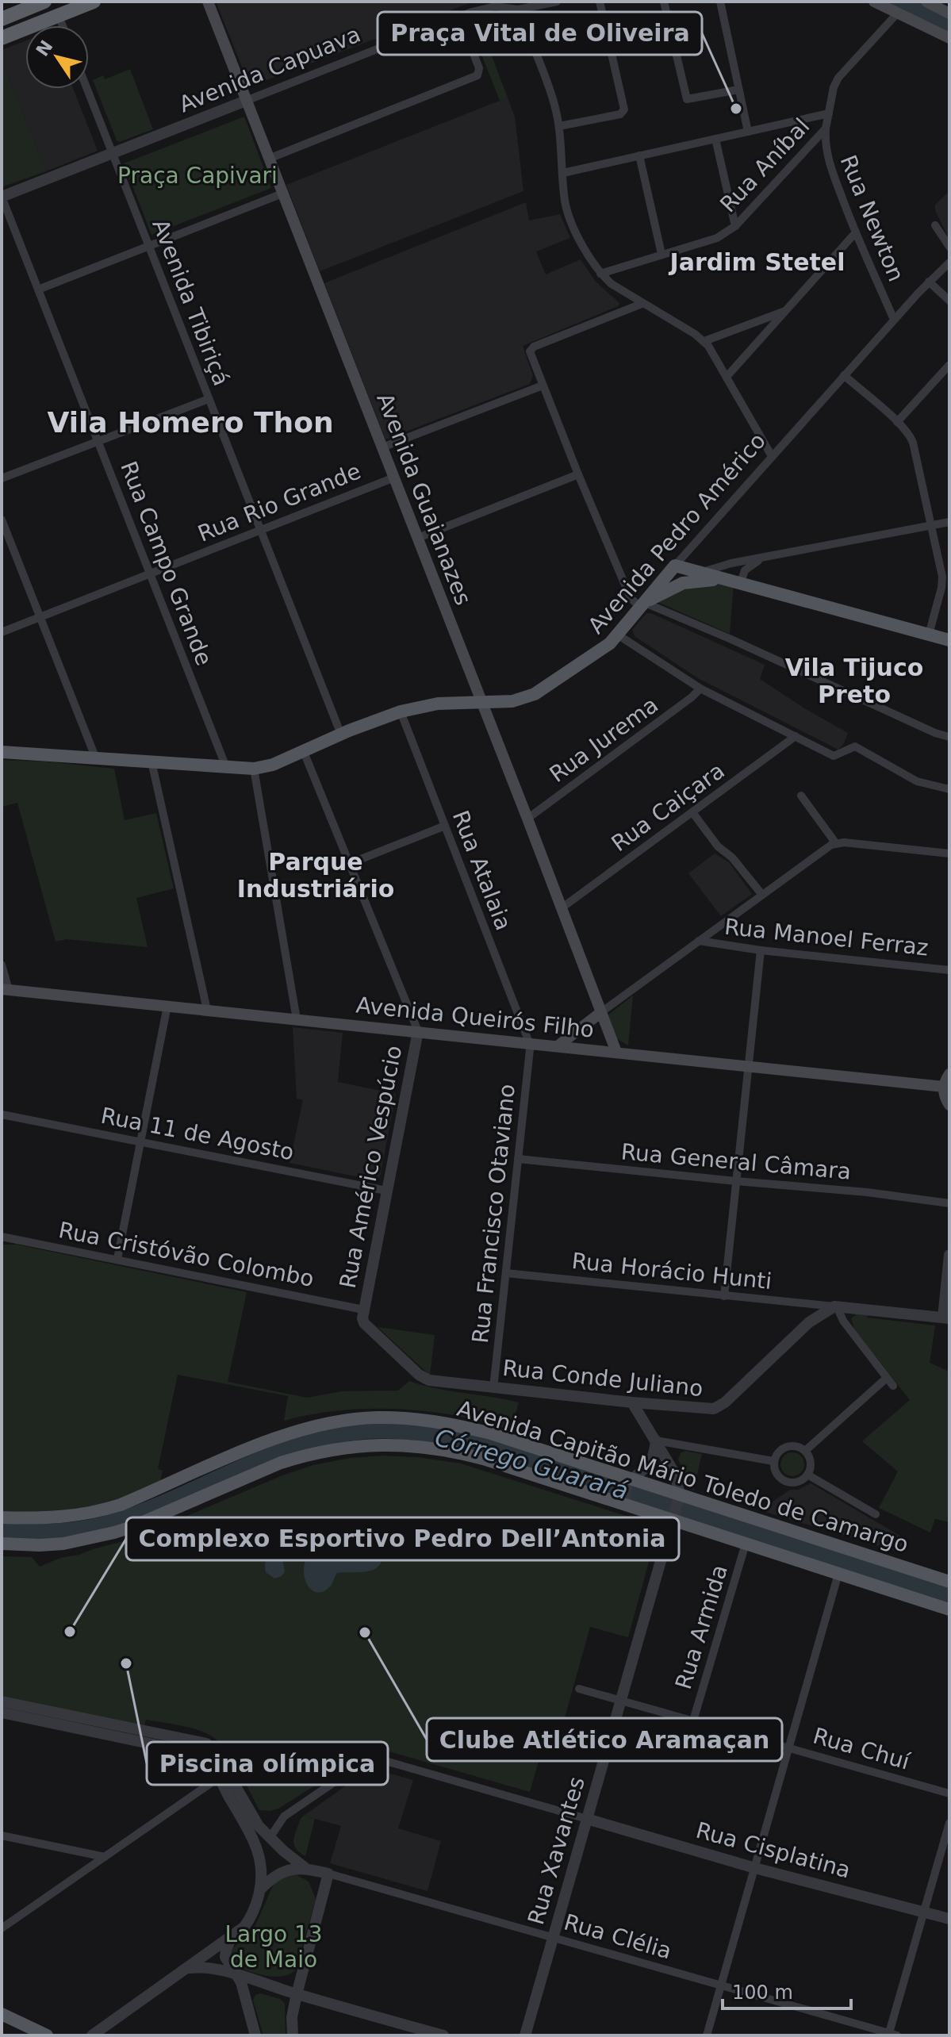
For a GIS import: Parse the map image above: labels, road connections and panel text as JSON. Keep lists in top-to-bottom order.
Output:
{
  "streets": {
    "main road": [
      "Avenida Guaianazes",
      "Avenida Pedro Américo",
      "Avenida Queirós Filho",
      "Avenida Capitão Mário Toledo de Camargo"
    ],
    "street": [
      "Avenida Capuava",
      "Rua Aníbal",
      "Rua Newton",
      "Avenida Tibiriçá",
      "Rua Rio Grande",
      "Rua Campo Grande",
      "Rua Jurema",
      "Rua Caiçara",
      "Rua Atalaia",
      "Rua Manoel Ferraz",
      "Rua 11 de Agosto",
      "Rua General Câmara",
      "Rua Américo Vespúcio",
      "Rua Francisco Otaviano",
      "Rua Cristóvão Colombo",
      "Rua Horácio Hunti",
      "Rua Conde Juliano",
      "Rua Armida",
      "Rua Chuí",
      "Rua Cisplatina",
      "Rua Xavantes",
      "Rua Clélia"
    ]
  },
  "crossings": [
    ["Avenida Capuava", "Avenida Tibiriçá"],
    ["Avenida Capuava", "Avenida Guaianazes"],
    ["Avenida Capuava", "Rua Campo Grande"],
    ["Rua Aníbal", "Rua Newton"],
    ["Rua Newton", "Avenida Pedro Américo"],
    ["Avenida Tibiriçá", "Rua Rio Grande"],
    ["Avenida Tibiriçá", "Avenida Pedro Américo"],
    ["Avenida Guaianazes", "Rua Rio Grande"],
    ["Avenida Guaianazes", "Avenida Pedro Américo"],
    ["Avenida Guaianazes", "Rua Jurema"],
    ["Avenida Guaianazes", "Rua Caiçara"],
    ["Avenida Guaianazes", "Avenida Queirós Filho"],
    ["Rua Rio Grande", "Rua Campo Grande"],
    ["Avenida Pedro Américo", "Rua Campo Grande"],
    ["Avenida Pedro Américo", "Rua Atalaia"],
    ["Rua Atalaia", "Avenida Queirós Filho"],
    ["Rua Atalaia", "Rua Francisco Otaviano"],
    ["Avenida Queirós Filho", "Rua Américo Vespúcio"],
    ["Avenida Queirós Filho", "Rua Francisco Otaviano"],
    ["Rua 11 de Agosto", "Rua Américo Vespúcio"],
    ["Rua General Câmara", "Rua Francisco Otaviano"],
    ["Rua Américo Vespúcio", "Rua Cristóvão Colombo"],
    ["Rua Américo Vespúcio", "Rua Conde Juliano"],
    ["Rua Francisco Otaviano", "Rua Horácio Hunti"],
    ["Rua Francisco Otaviano", "Rua Conde Juliano"],
    ["Rua Cristóvão Colombo", "Rua Conde Juliano"],
    ["Rua Horácio Hunti", "Rua Conde Juliano"],
    ["Avenida Capitão Mário Toledo de Camargo", "Rua Armida"],
    ["Avenida Capitão Mário Toledo de Camargo", "Rua Xavantes"],
    ["Rua Armida", "Rua Chuí"],
    ["Rua Chuí", "Rua Xavantes"],
    ["Rua Cisplatina", "Rua Xavantes"],
    ["Rua Xavantes", "Rua Clélia"]
  ],
  "districts": [
    "Jardim Stetel",
    "Vila Homero Thon",
    "Vila Tijuco Preto",
    "Parque Industriário"
  ],
  "water": ["Córrego Guarará"],
  "parks": ["Praça Capivari", "Largo 13 de Maio"],
  "places": [
    "Praça Vital de Oliveira",
    "Complexo Esportivo Pedro Dell’Antonia",
    "Clube Atlético Aramaçan",
    "Piscina olímpica"
  ],
  "scale_bar": "100 m",
  "north": "top left"
}
